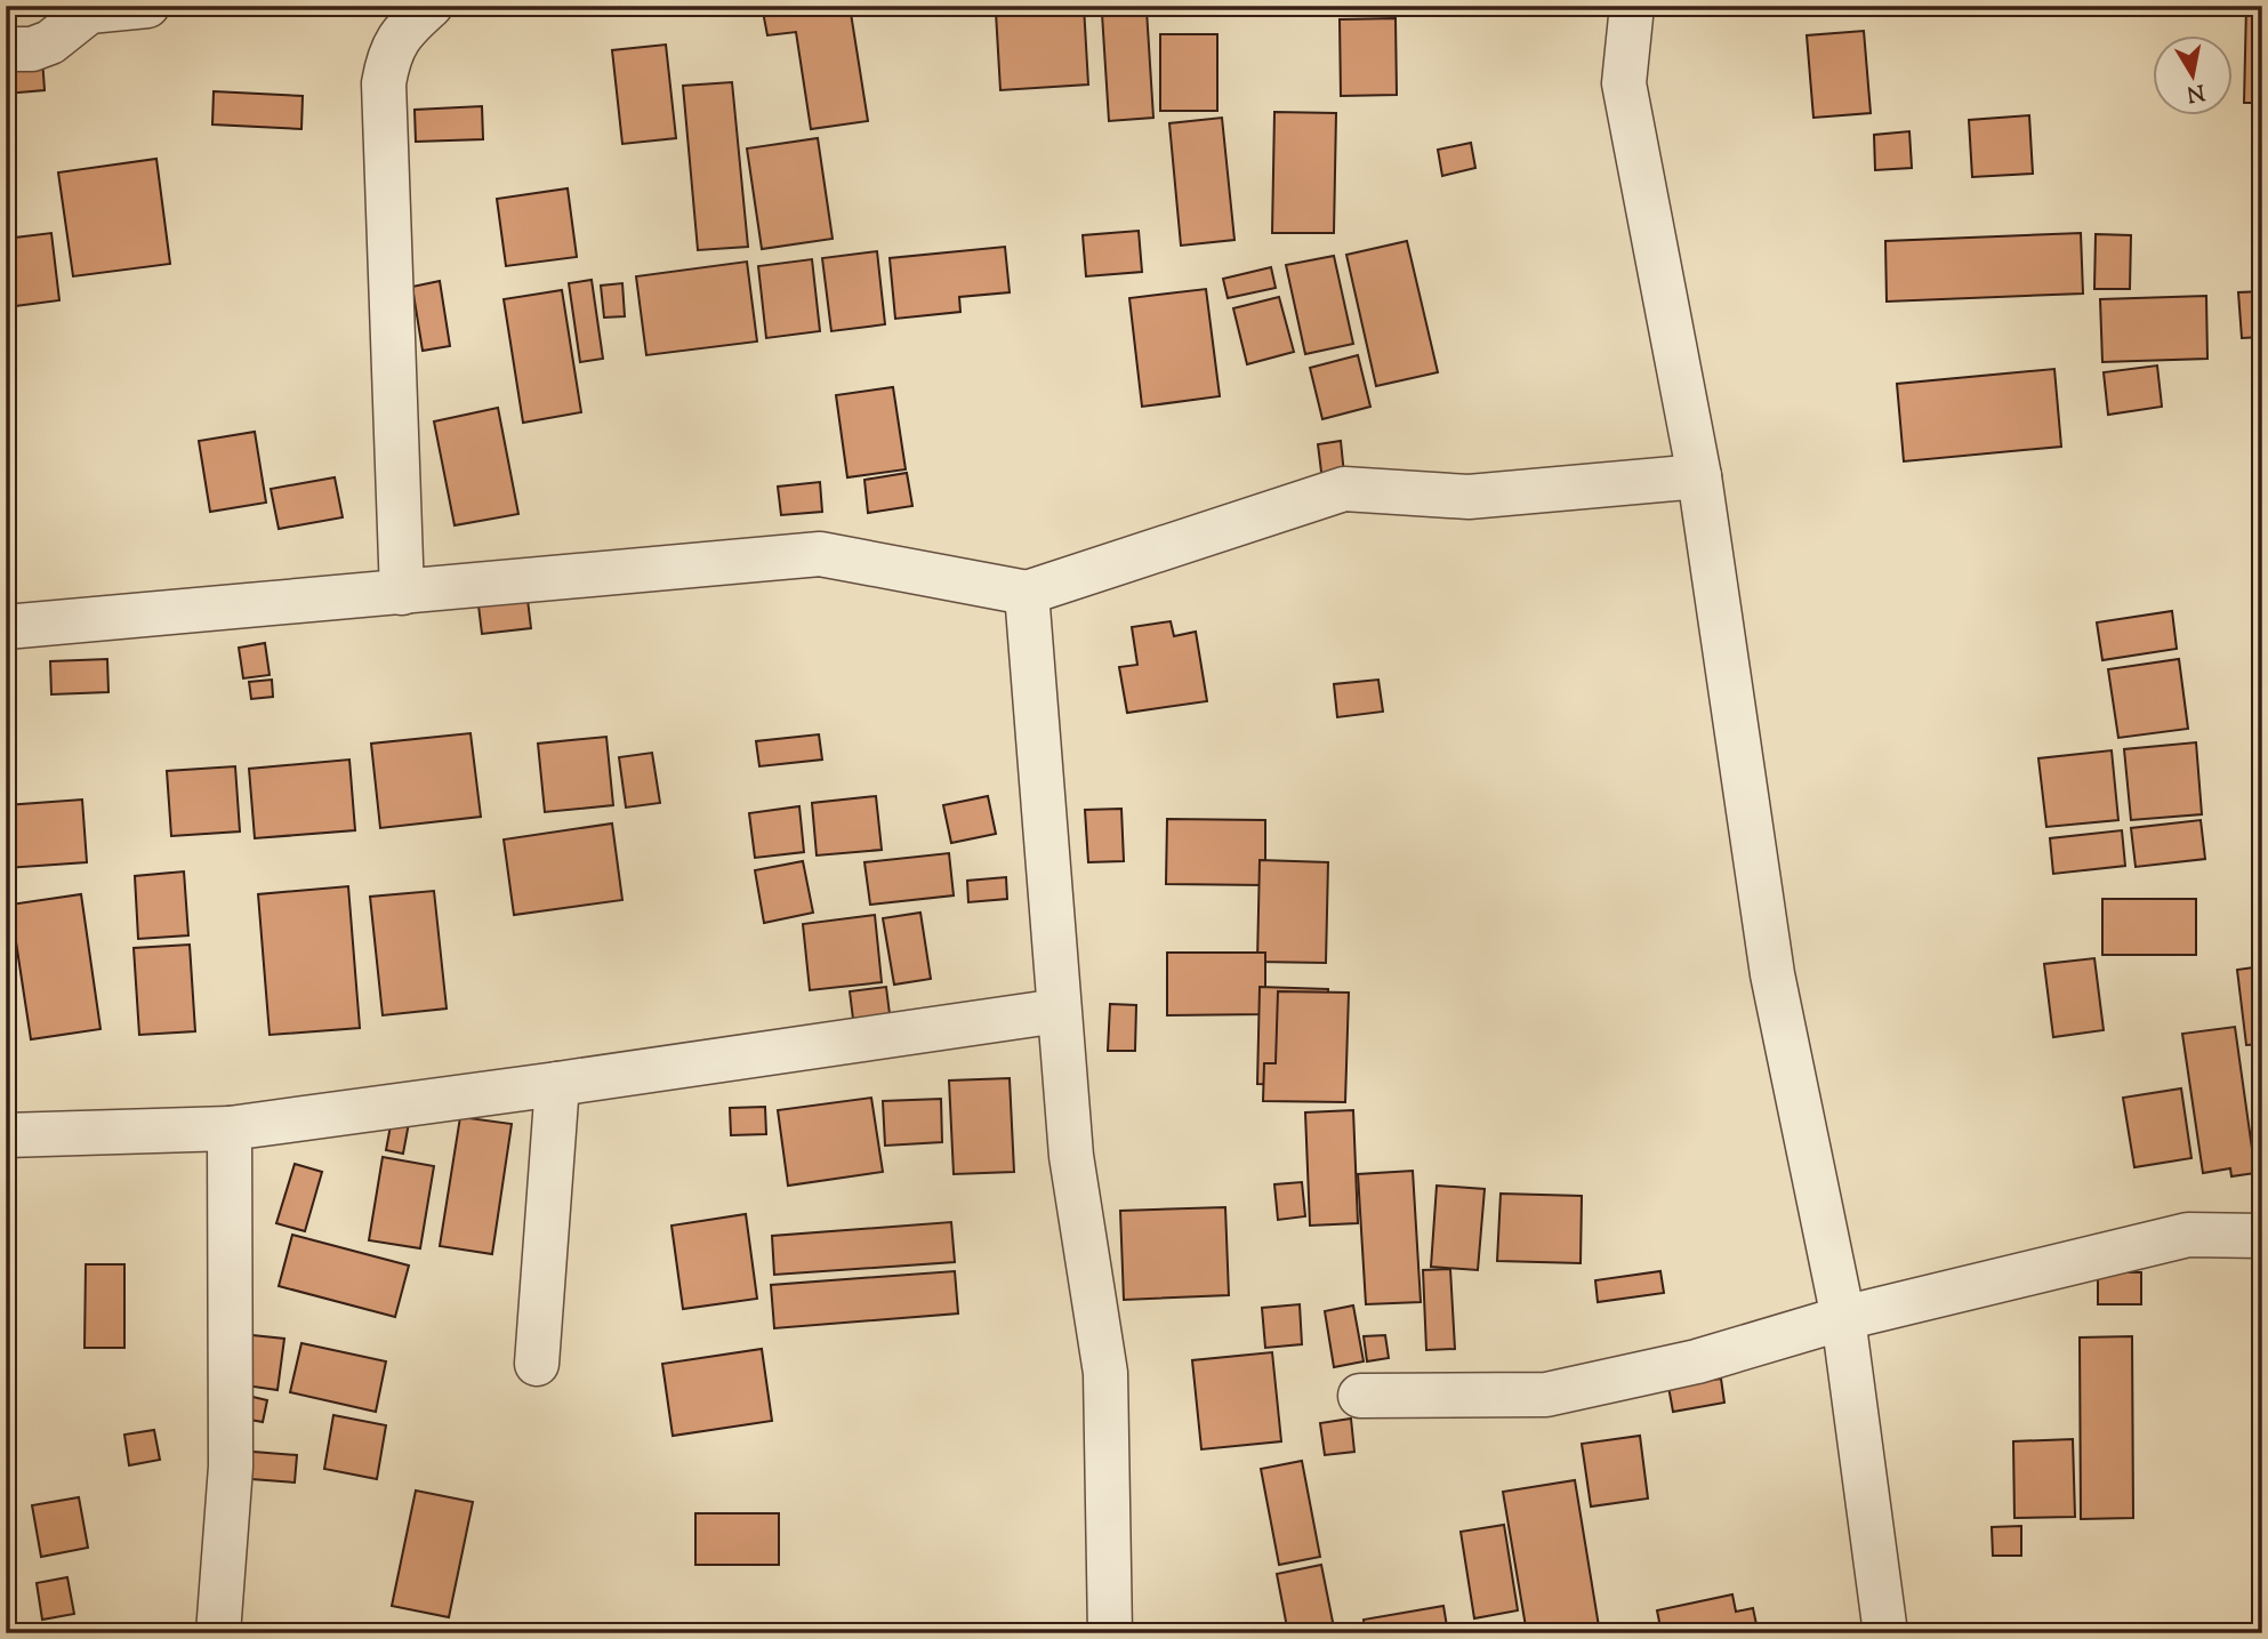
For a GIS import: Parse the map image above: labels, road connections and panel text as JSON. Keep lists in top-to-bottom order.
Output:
{
  "north": "bottom"
}
